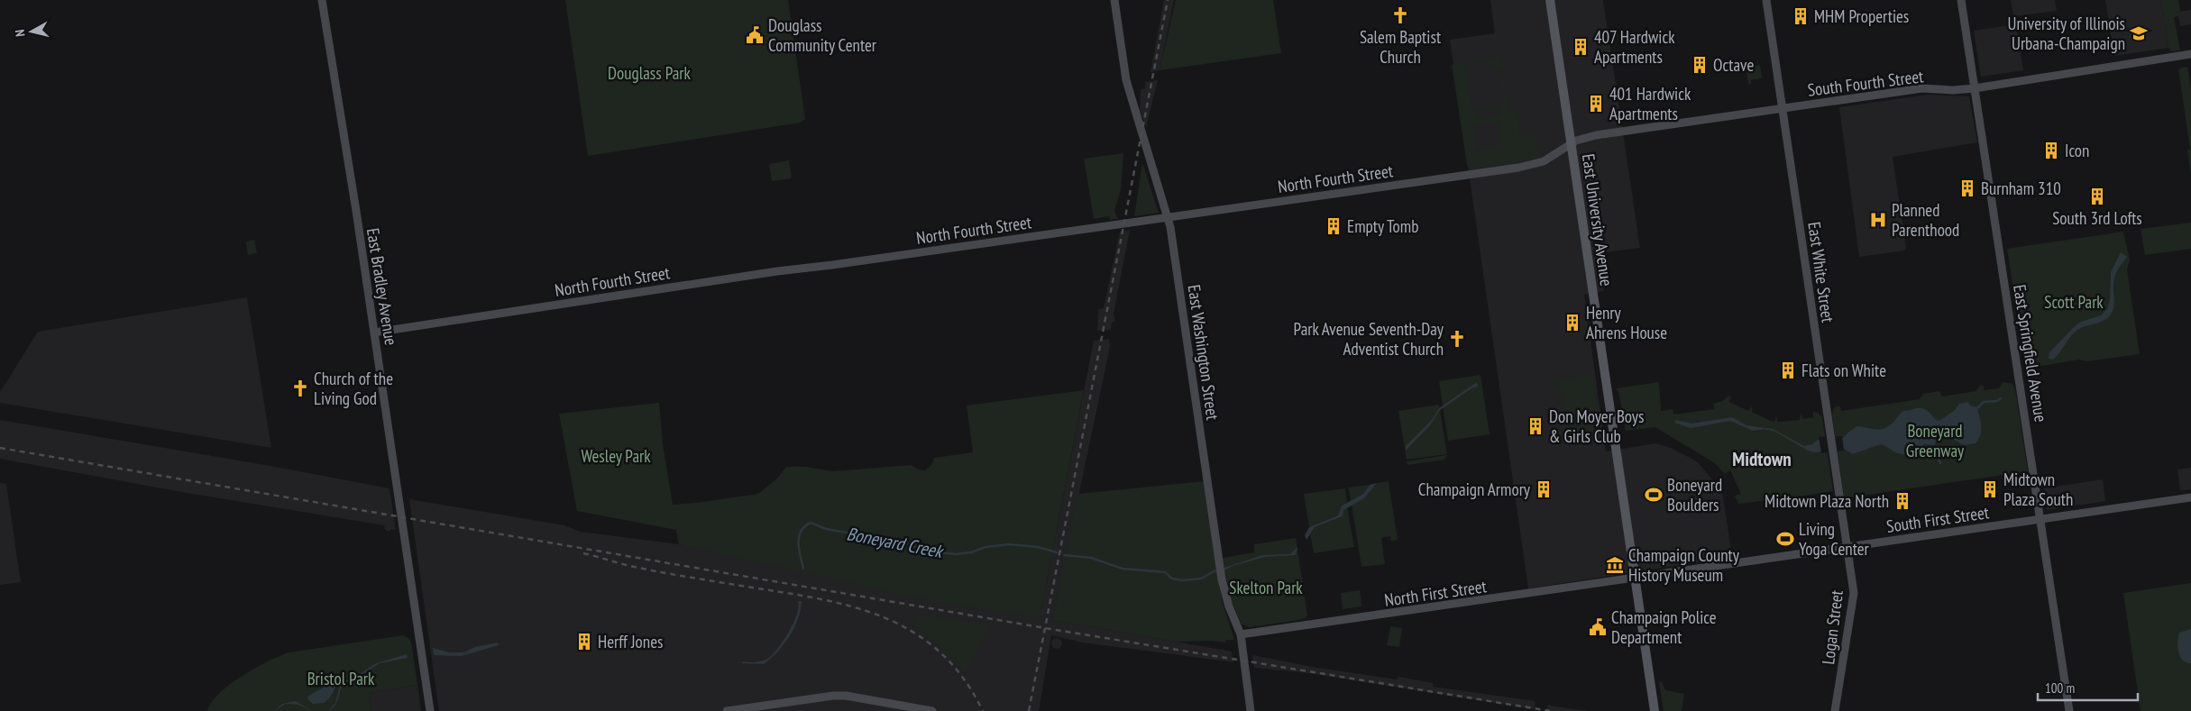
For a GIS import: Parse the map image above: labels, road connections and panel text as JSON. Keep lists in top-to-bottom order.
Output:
{
  "streets": {
    "main road": ["East University Avenue"],
    "street": [
      "South Fourth Street",
      "North Fourth Street",
      "East White Street",
      "East Bradley Avenue",
      "East Washington Street",
      "East Springfield Avenue",
      "South First Street",
      "North First Street",
      "Logan Street"
    ]
  },
  "crossings": [
    ["South Fourth Street", "North Fourth Street"],
    ["South Fourth Street", "East University Avenue"],
    ["South Fourth Street", "East White Street"],
    ["South Fourth Street", "East Springfield Avenue"],
    ["North Fourth Street", "East University Avenue"],
    ["North Fourth Street", "East Bradley Avenue"],
    ["North Fourth Street", "East Washington Street"],
    ["East University Avenue", "South First Street"],
    ["East University Avenue", "North First Street"],
    ["East White Street", "South First Street"],
    ["East White Street", "Logan Street"],
    ["East Washington Street", "North First Street"],
    ["East Springfield Avenue", "South First Street"],
    ["South First Street", "North First Street"],
    ["South First Street", "Logan Street"]
  ],
  "districts": ["Midtown"],
  "water": ["Boneyard Creek"],
  "parks": [
    "Douglass Park",
    "Scott Park",
    "Boneyard Greenway",
    "Wesley Park",
    "Skelton Park",
    "Bristol Park"
  ],
  "places": {
    "church": ["Salem Baptist Church", "Park Avenue Seventh-Day Adventist Church", "Church of the Living God"],
    "building": [
      "MHM Properties",
      "407 Hardwick Apartments",
      "Octave",
      "401 Hardwick Apartments",
      "Icon",
      "Burnham 310",
      "South 3rd Lofts",
      "Empty Tomb",
      "Henry Ahrens House",
      "Flats on White",
      "Don Moyer Boys & Girls Club",
      "Champaign Armory",
      "Midtown Plaza South",
      "Midtown Plaza North",
      "Herff Jones"
    ],
    "school or university": ["University of Illinois Urbana-Champaign"],
    "public building": ["Douglass Community Center", "Champaign Police Department"],
    "hospital": ["Planned Parenthood"],
    "sports": ["Boneyard Boulders", "Living Yoga Center"],
    "museum": ["Champaign County History Museum"]
  },
  "scale_bar": "100 m",
  "north": "left"
}
